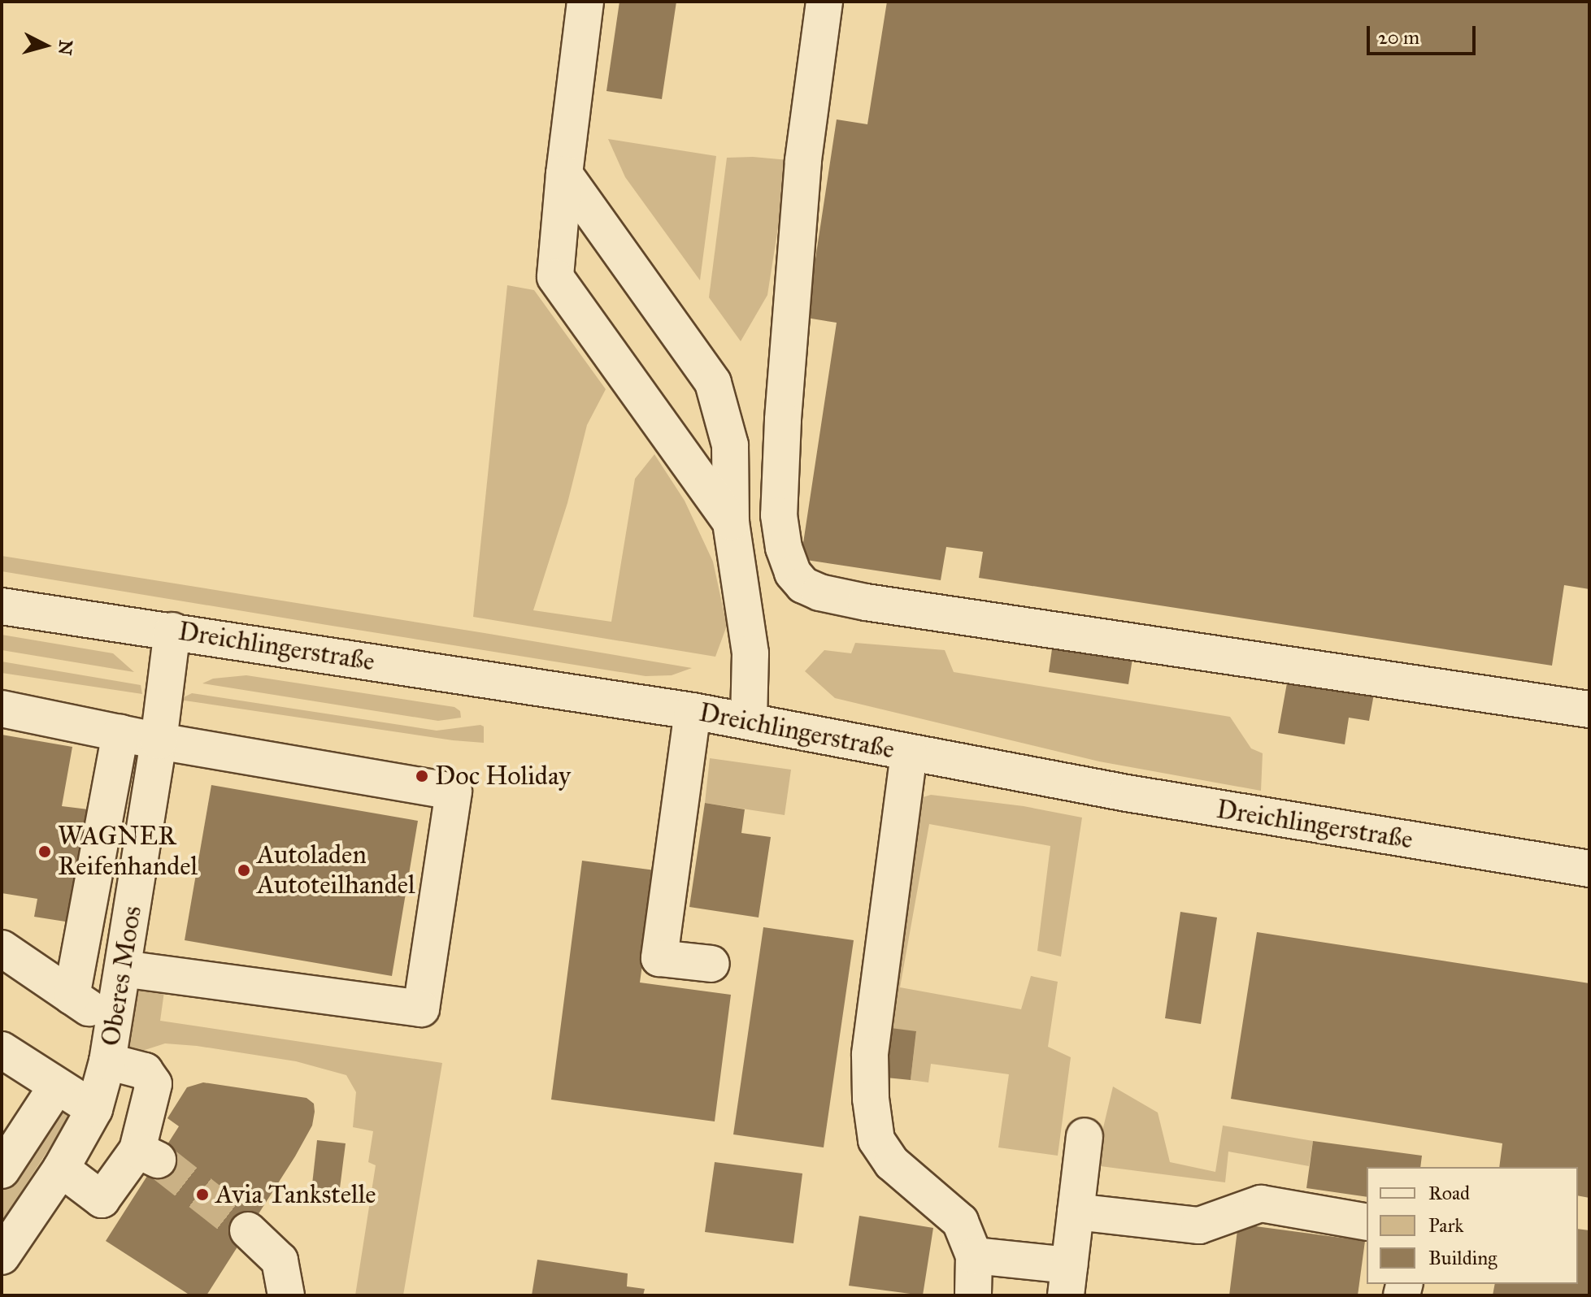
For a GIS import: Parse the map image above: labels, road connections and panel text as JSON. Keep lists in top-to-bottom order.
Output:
{
  "streets": {
    "street": ["Dreichlingerstraße", "Oberes Moos"]
  },
  "crossings": [
    ["Dreichlingerstraße", "Oberes Moos"]
  ],
  "places": [
    "Doc Holiday",
    "WAGNER Reifenhandel",
    "Autoladen Autoteilhandel",
    "Avia Tankstelle"
  ],
  "legend": ["Road", "Park", "Building"],
  "scale_bar": "20 m",
  "north": "right"
}
